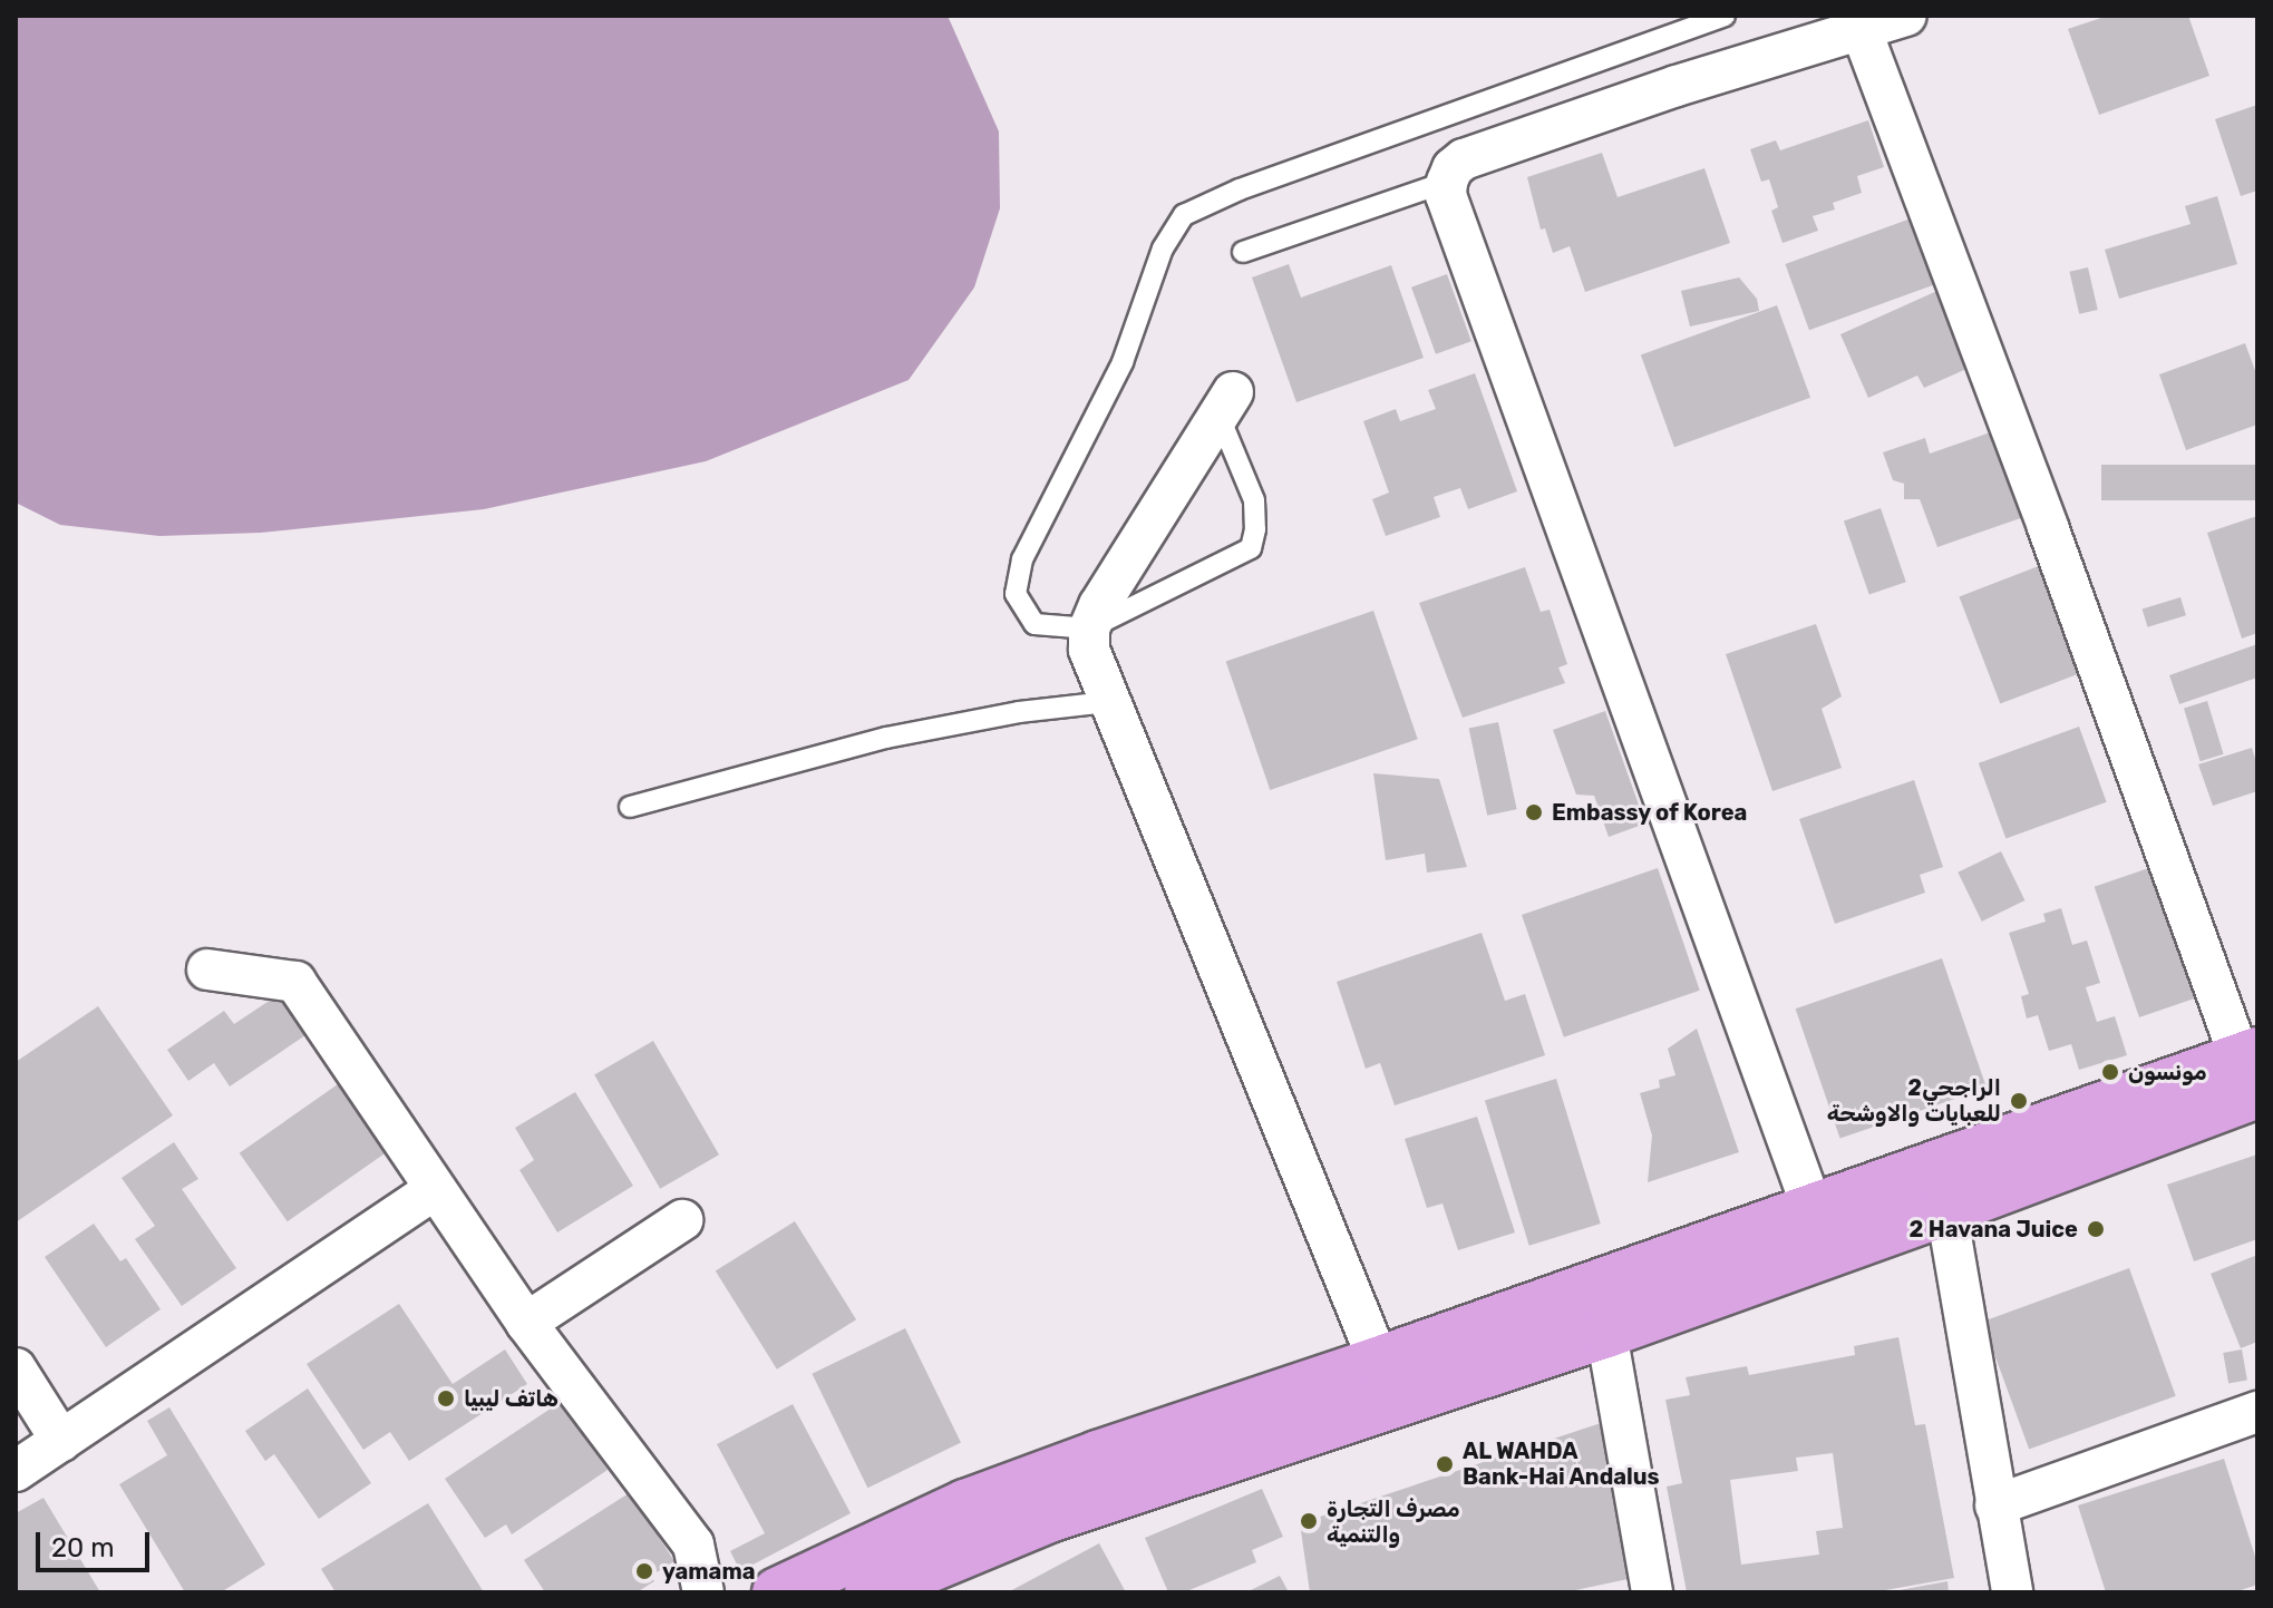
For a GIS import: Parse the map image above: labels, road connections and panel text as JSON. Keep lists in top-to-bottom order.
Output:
{
  "places": [
    "Embassy of Korea",
    "مونسون",
    "الراجحي2 للعبايات والاوشحة",
    "2 Havana Juice",
    "هاتف ليبيا",
    "AL WAHDA Bank-Hai Andalus",
    "مصرف التجارة والتنمية",
    "yamama"
  ],
  "scale_bar": "20 m"
}
